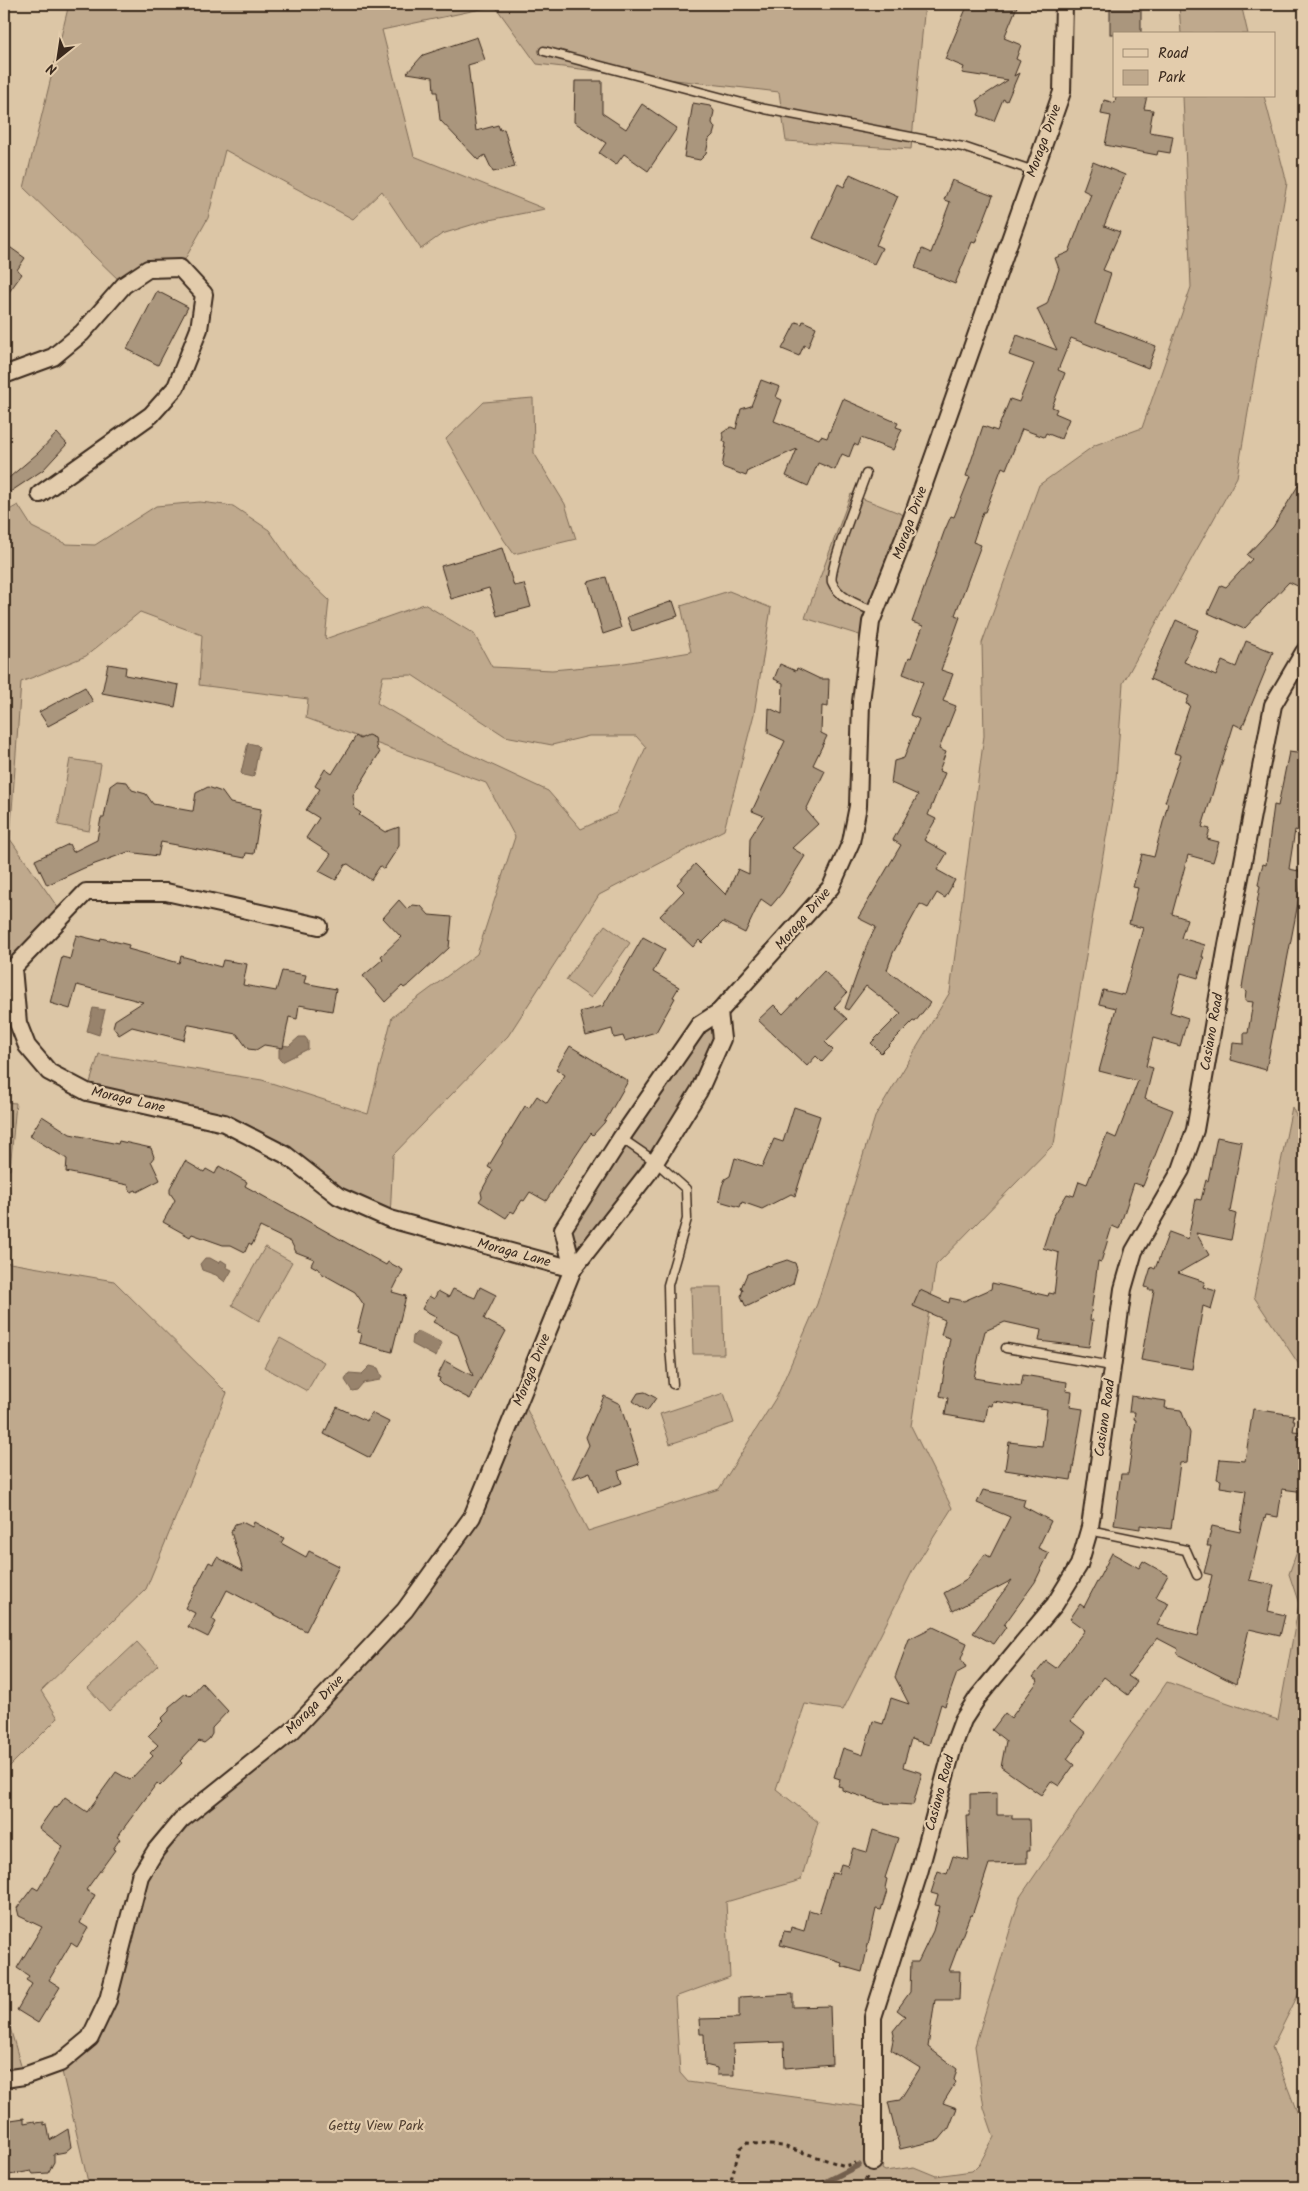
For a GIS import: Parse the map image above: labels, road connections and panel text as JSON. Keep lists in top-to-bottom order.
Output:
{
  "streets": {
    "street": ["Moraga Drive", "Casiano Road", "Moraga Lane"]
  },
  "crossings": [
    ["Moraga Drive", "Moraga Lane"]
  ],
  "parks": ["Getty View Park"],
  "legend": ["Road", "Park"],
  "north": "bottom left"
}
